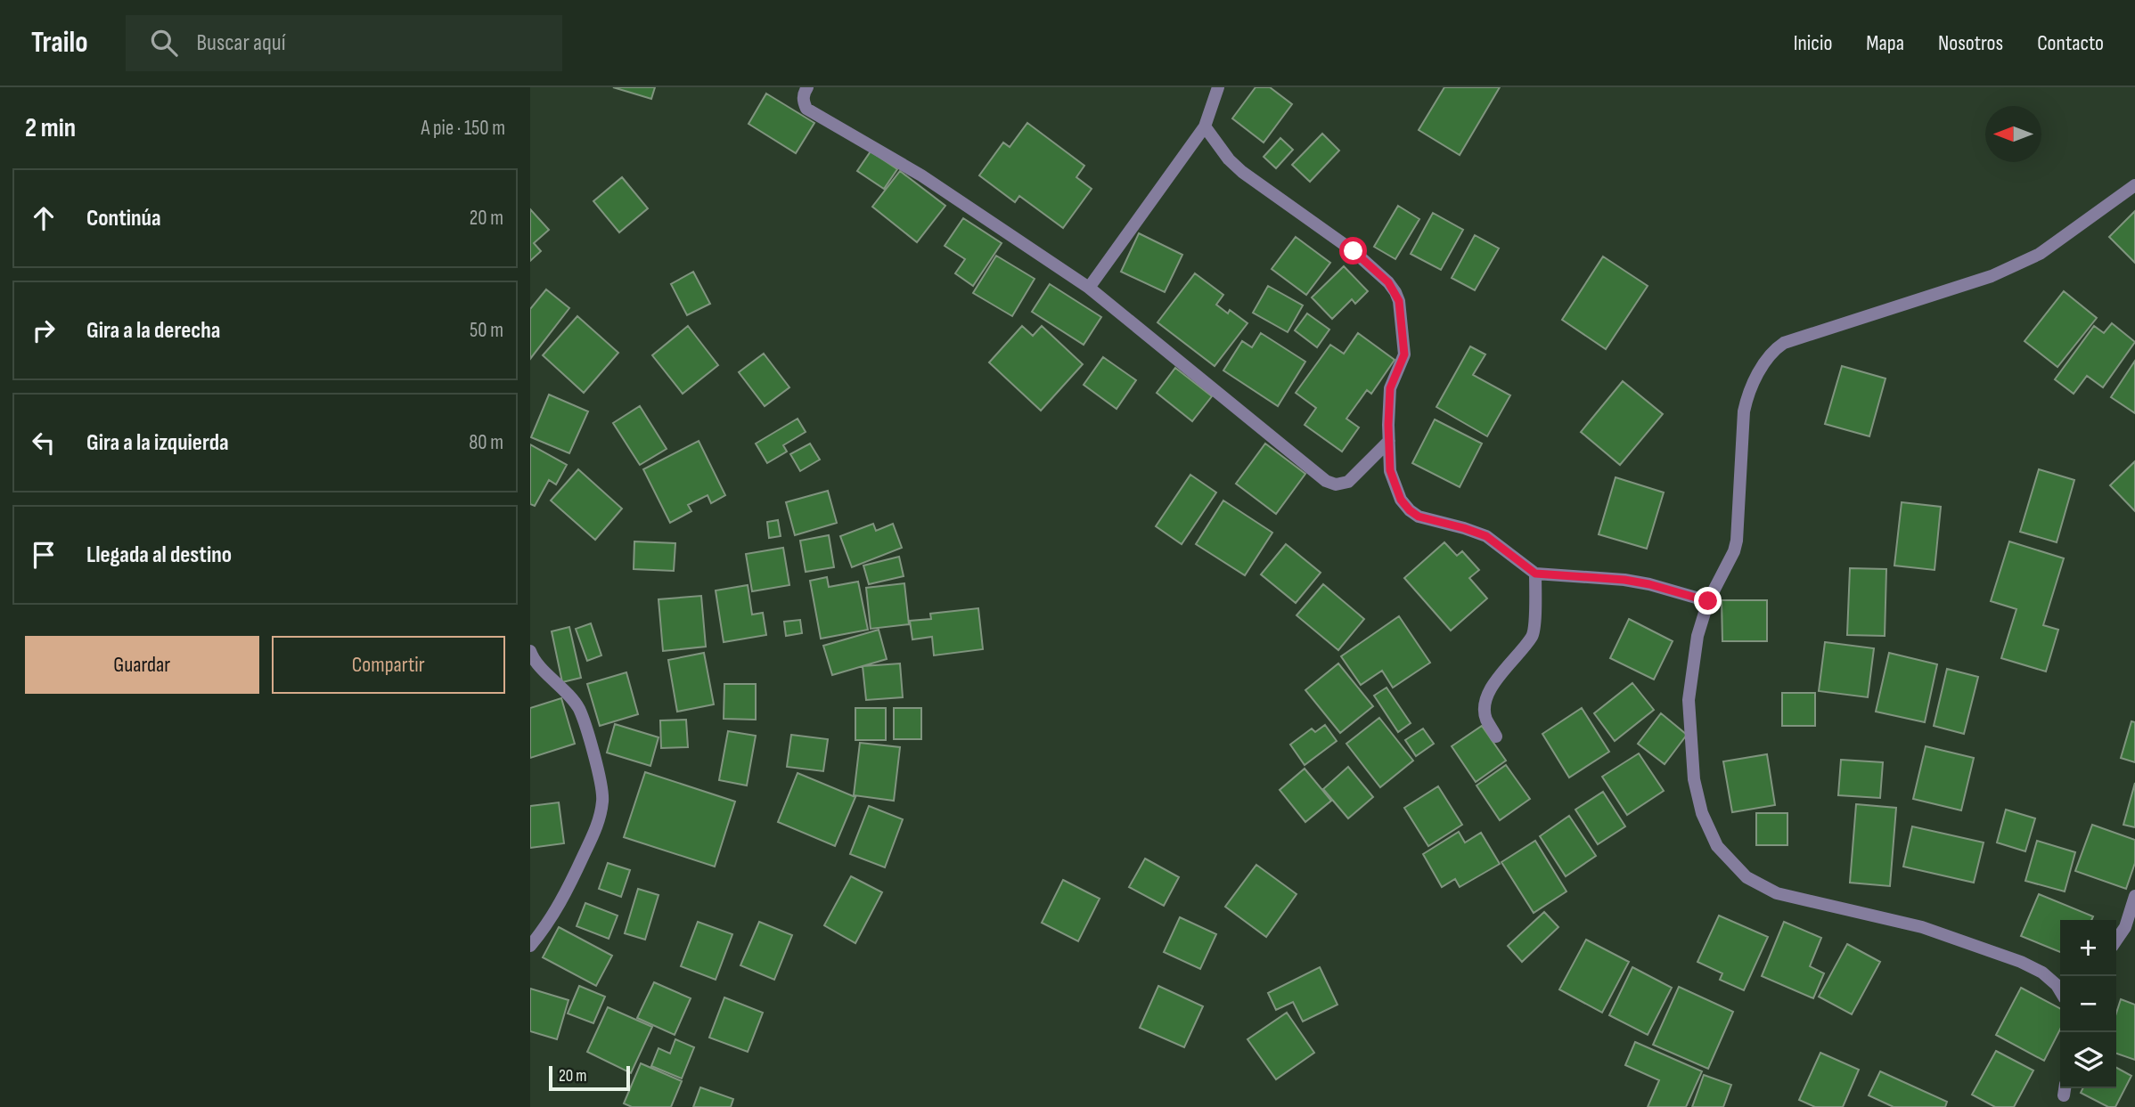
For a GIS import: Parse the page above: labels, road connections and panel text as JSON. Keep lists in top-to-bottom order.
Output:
{
  "scale_bar": "20 m",
  "north": "left",
  "page": {
    "header": "Trailo",
    "search": "Buscar aquí",
    "nav": [
      "Inicio",
      "Mapa",
      "Nosotros",
      "Contacto"
    ],
    "heading": ["2 min", "A pie · 150 m"],
    "list": [
      ["Continúa", "20 m"],
      ["Gira a la derecha", "50 m"],
      ["Gira a la izquierda", "80 m"],
      "Llegada al destino"
    ],
    "buttons": ["Guardar", "Compartir"],
    "map_buttons": ["+", "−"],
    "scale": "20 m"
  }
}
